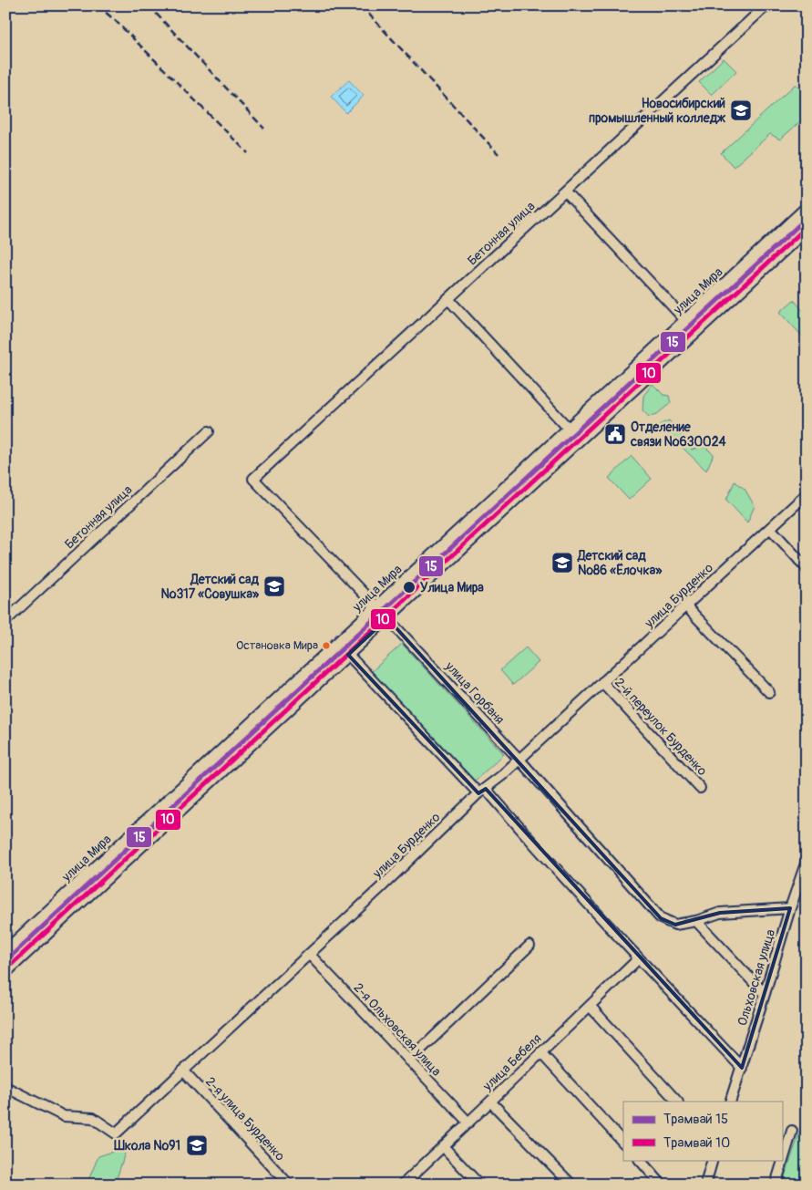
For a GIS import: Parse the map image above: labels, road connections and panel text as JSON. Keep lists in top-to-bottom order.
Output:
{
  "streets": {
    "street": [
      "Бетонная улица",
      "улица Мира",
      "улица Бурденко",
      "улица Горбаня",
      "2-й переулок Бурденко",
      "Ольховская улица",
      "2-я Ольховская улица",
      "улица Бебеля",
      "2-я улица Бурденко"
    ]
  },
  "crossings": [
    ["Бетонная улица", "улица Горбаня"],
    ["улица Мира", "улица Горбаня"],
    ["улица Бурденко", "улица Горбаня"],
    ["улица Бурденко", "2-й переулок Бурденко"],
    ["улица Бурденко", "2-я Ольховская улица"],
    ["улица Бурденко", "2-я улица Бурденко"],
    ["2-я Ольховская улица", "улица Бебеля"]
  ],
  "places": {
    "school or university": [
      "Новосибирский промышленный колледж",
      "Детский сад №86 «Ёлочка»",
      "Детский сад №317 «Совушка»",
      "Школа №91"
    ],
    "public building": ["Отделение связи №630024"],
    "other": ["Улица Мира", "Остановка Мира"]
  },
  "lines": ["tram line 15", "tram line 10"],
  "legend": ["Трамвай 15", "Трамвай 10"]
}
